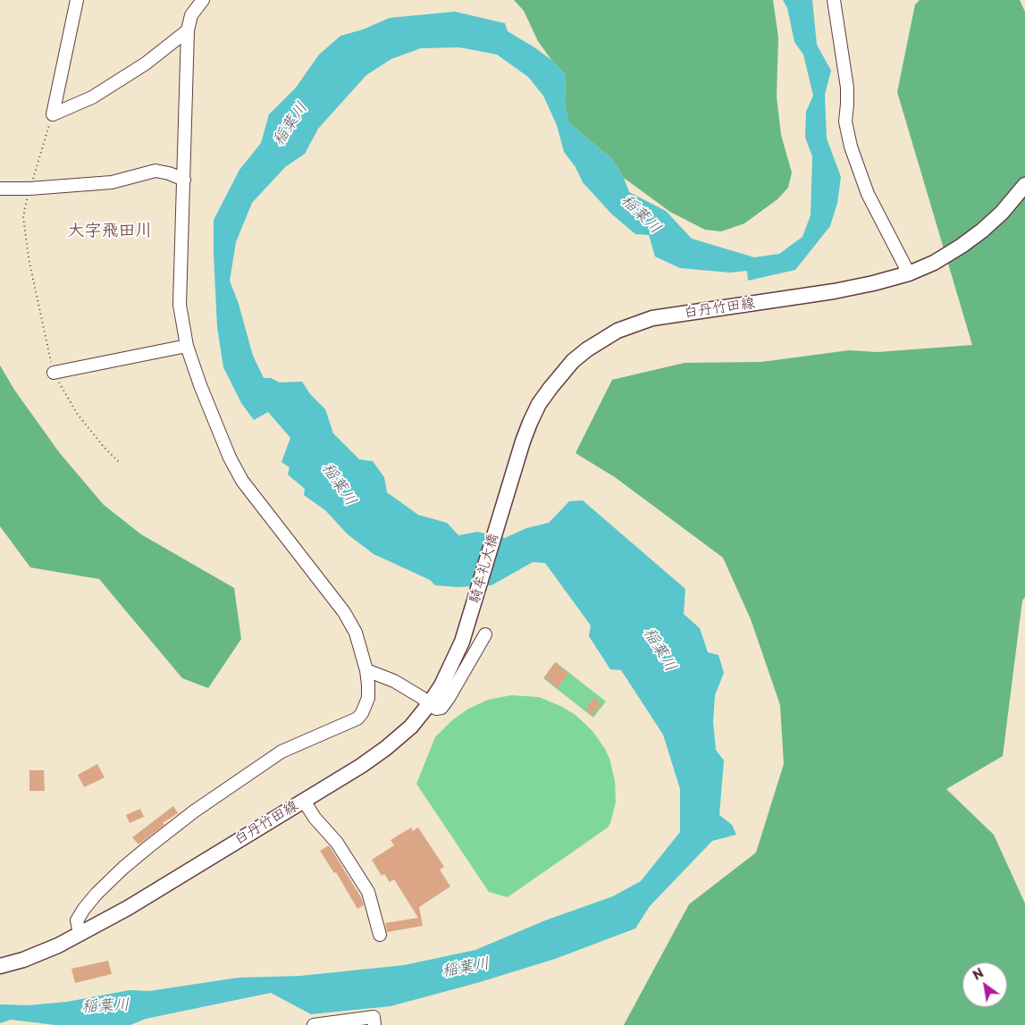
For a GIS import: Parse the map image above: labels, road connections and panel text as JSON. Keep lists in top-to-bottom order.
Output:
{
  "streets": {
    "main road": ["白丹竹田線", "騎牟礼大橋"]
  },
  "crossings": [
    ["白丹竹田線", "騎牟礼大橋"]
  ],
  "districts": ["大字飛田川"],
  "water": ["稲葉川"],
  "north": "top left"
}
